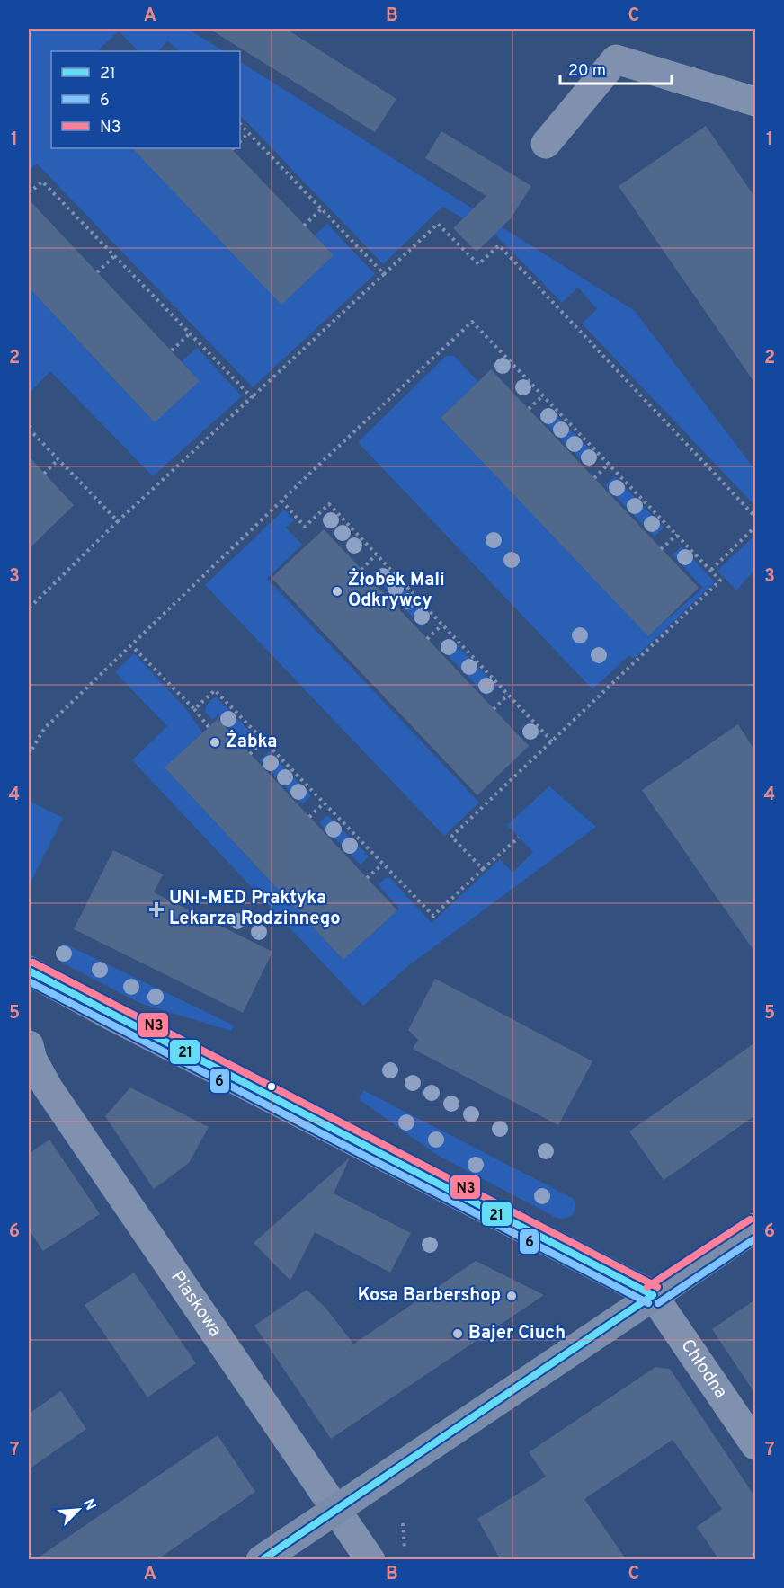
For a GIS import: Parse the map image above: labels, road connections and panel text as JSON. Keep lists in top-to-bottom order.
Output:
{
  "streets": {
    "street": ["Piaskowa", "Chłodna"]
  },
  "places": {
    "other": [
      "Żłobek Mali Odkrywcy",
      "Żabka",
      "Kosa Barbershop",
      "Bajer Ciuch"
    ],
    "health": ["UNI-MED Praktyka Lekarza Rodzinnego"]
  },
  "lines": ["transit line N3", "transit line 21", "transit line 6"],
  "legend": ["21", "6", "N3"],
  "scale_bar": "20 m",
  "north": "top right",
  "grid": {
    "columns": ["A", "B", "C"],
    "rows": [
      "1",
      "2",
      "3",
      "4",
      "5",
      "6",
      "7"
    ]
  }
}
